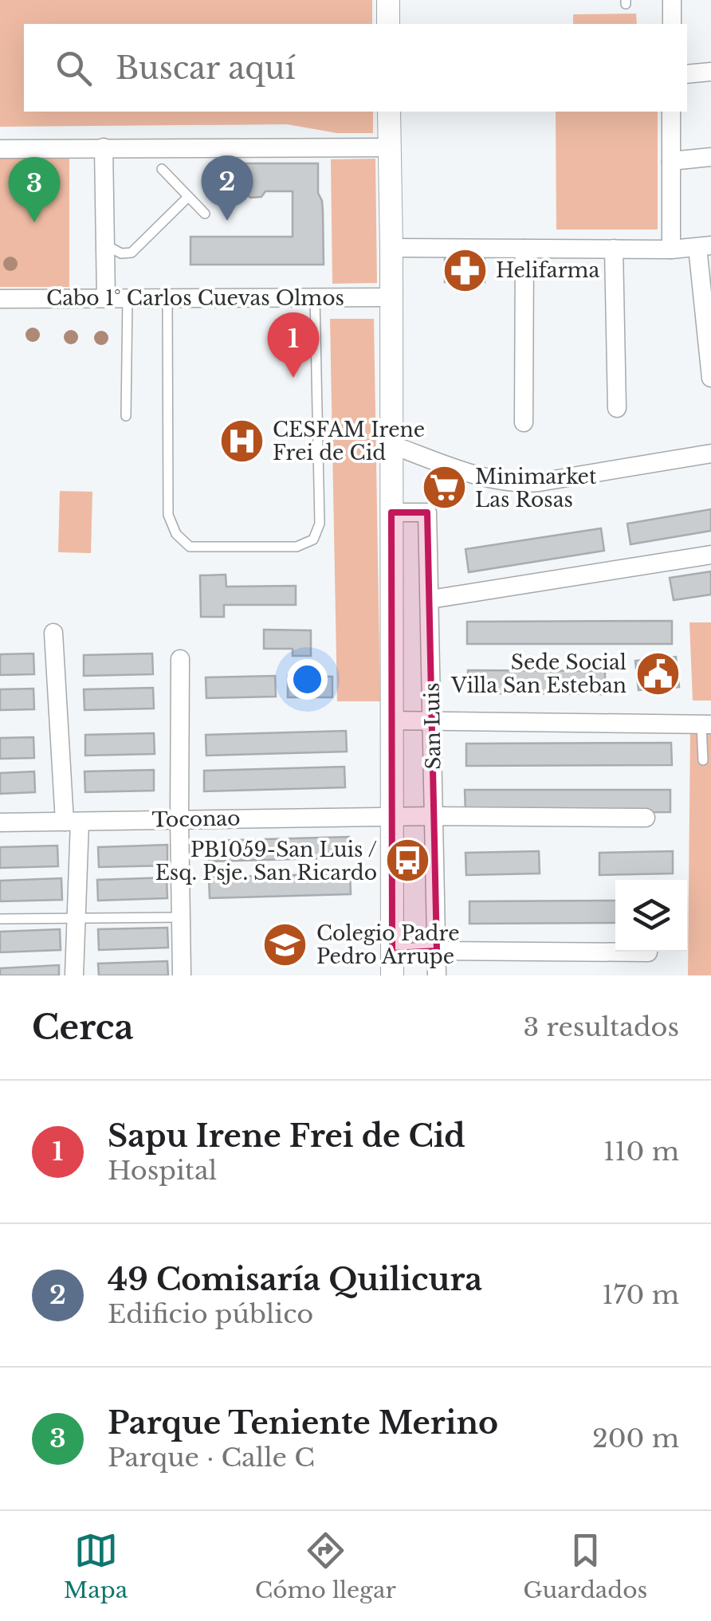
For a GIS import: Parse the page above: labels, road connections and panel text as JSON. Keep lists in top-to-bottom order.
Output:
{
  "streets": {
    "street": ["Cabo 1° Carlos Cuevas Olmos", "San Luis", "Toconao"]
  },
  "crossings": [
    ["Cabo 1° Carlos Cuevas Olmos", "San Luis"],
    ["San Luis", "Toconao"]
  ],
  "places": {
    "pharmacy": ["Helifarma"],
    "hospital": ["CESFAM Irene Frei de Cid"],
    "supermarket": ["Minimarket Las Rosas"],
    "public building": ["Sede Social Villa San Esteban"],
    "bus stop": ["PB1059-San Luis / Esq. Psje. San Ricardo"],
    "school or university": ["Colegio Padre Pedro Arrupe"]
  },
  "page": {
    "search": "Buscar aquí",
    "pins": ["2", "3", "1"],
    "heading": ["Cerca", "3 resultados"],
    "list": [
      {
        "mark": "1",
        "name": "Sapu Irene Frei de Cid",
        "note": "Hospital",
        "value": "110 m"
      },
      {
        "mark": "2",
        "name": "49 Comisaría Quilicura",
        "note": "Edificio público",
        "value": "170 m"
      },
      {
        "mark": "3",
        "name": "Parque Teniente Merino",
        "note": "Parque · Calle C",
        "value": "200 m"
      }
    ],
    "nav": ["Mapa", "Cómo llegar", "Guardados"]
  }
}
